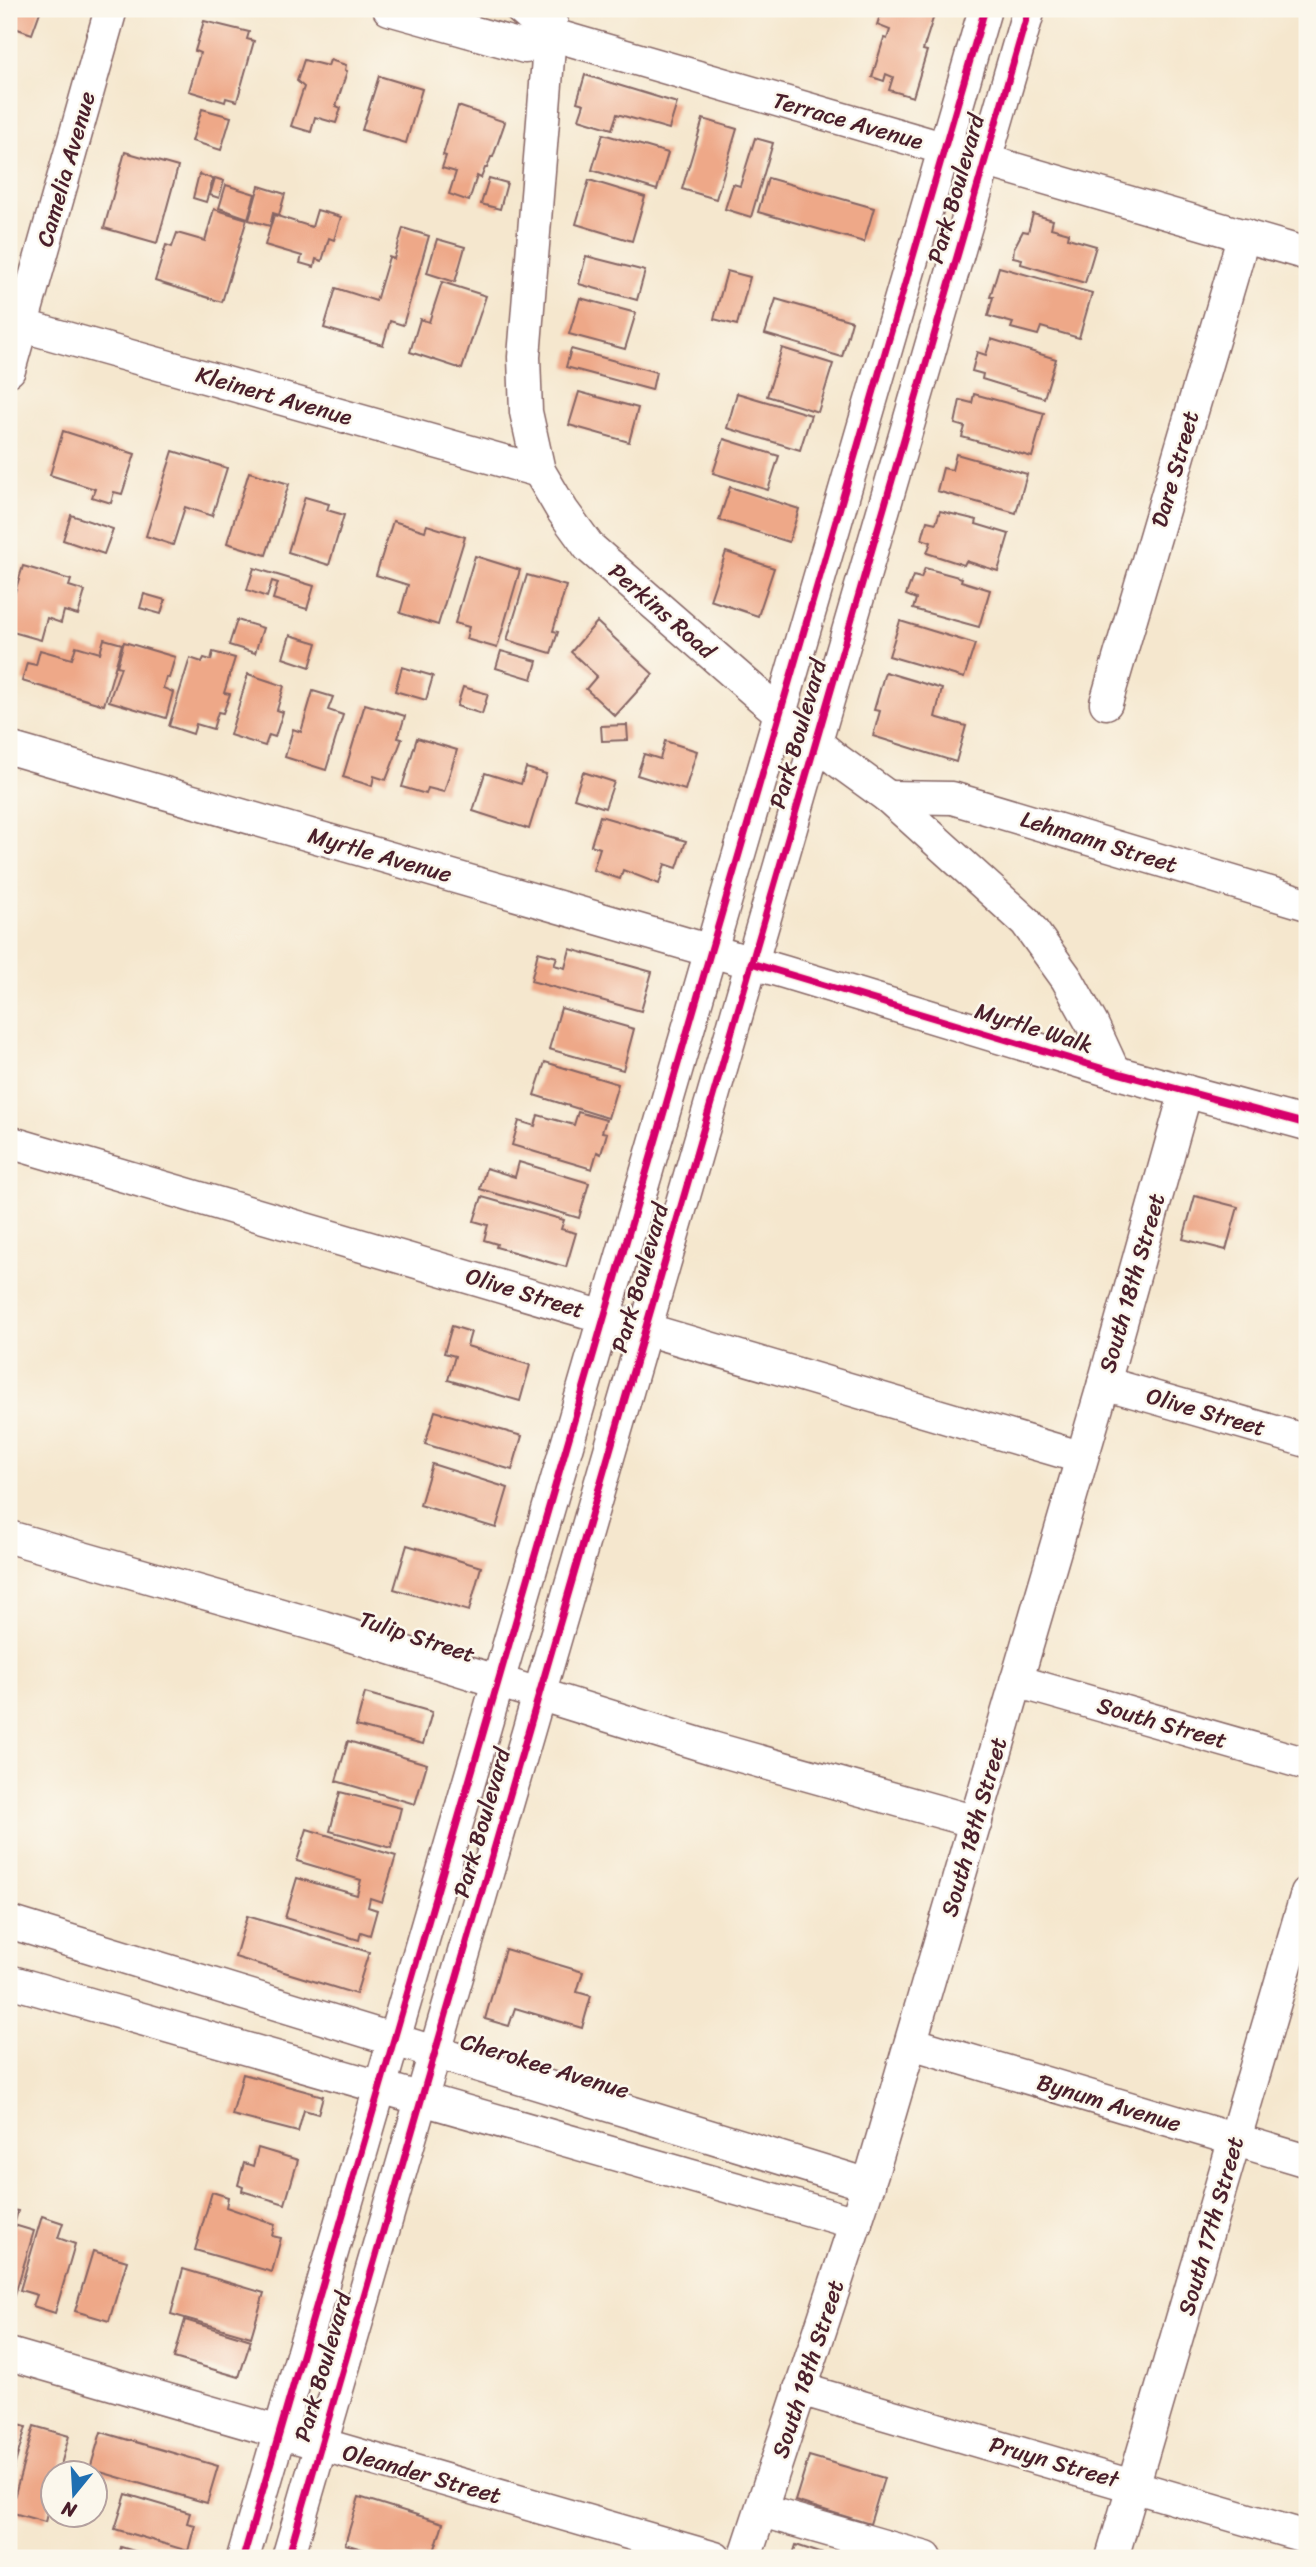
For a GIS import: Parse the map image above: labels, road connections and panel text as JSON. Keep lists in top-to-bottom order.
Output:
{
  "streets": {
    "street": [
      "Terrace Avenue",
      "Camelia Avenue",
      "Park Boulevard",
      "Kleinert Avenue",
      "Dare Street",
      "Perkins Road",
      "Lehmann Street",
      "Myrtle Avenue",
      "Myrtle Walk",
      "South 18th Street",
      "Olive Street",
      "Tulip Street",
      "South Street",
      "Cherokee Avenue",
      "Bynum Avenue",
      "South 17th Street",
      "Pruyn Street",
      "Oleander Street"
    ]
  },
  "crossings": [
    ["Terrace Avenue", "Park Boulevard"],
    ["Terrace Avenue", "Dare Street"],
    ["Terrace Avenue", "Perkins Road"],
    ["Camelia Avenue", "Kleinert Avenue"],
    ["Park Boulevard", "Perkins Road"],
    ["Park Boulevard", "Myrtle Avenue"],
    ["Park Boulevard", "Myrtle Walk"],
    ["Park Boulevard", "Olive Street"],
    ["Park Boulevard", "Tulip Street"],
    ["Park Boulevard", "Cherokee Avenue"],
    ["Park Boulevard", "Oleander Street"],
    ["Kleinert Avenue", "Perkins Road"],
    ["Perkins Road", "Lehmann Street"],
    ["Perkins Road", "Myrtle Walk"],
    ["Myrtle Avenue", "Myrtle Walk"],
    ["Myrtle Walk", "South 18th Street"],
    ["South 18th Street", "Olive Street"],
    ["South 18th Street", "Tulip Street"],
    ["South 18th Street", "South Street"],
    ["South 18th Street", "Cherokee Avenue"],
    ["South 18th Street", "Bynum Avenue"],
    ["South 18th Street", "Pruyn Street"],
    ["Bynum Avenue", "South 17th Street"],
    ["South 17th Street", "Pruyn Street"]
  ],
  "north": "bottom"
}
